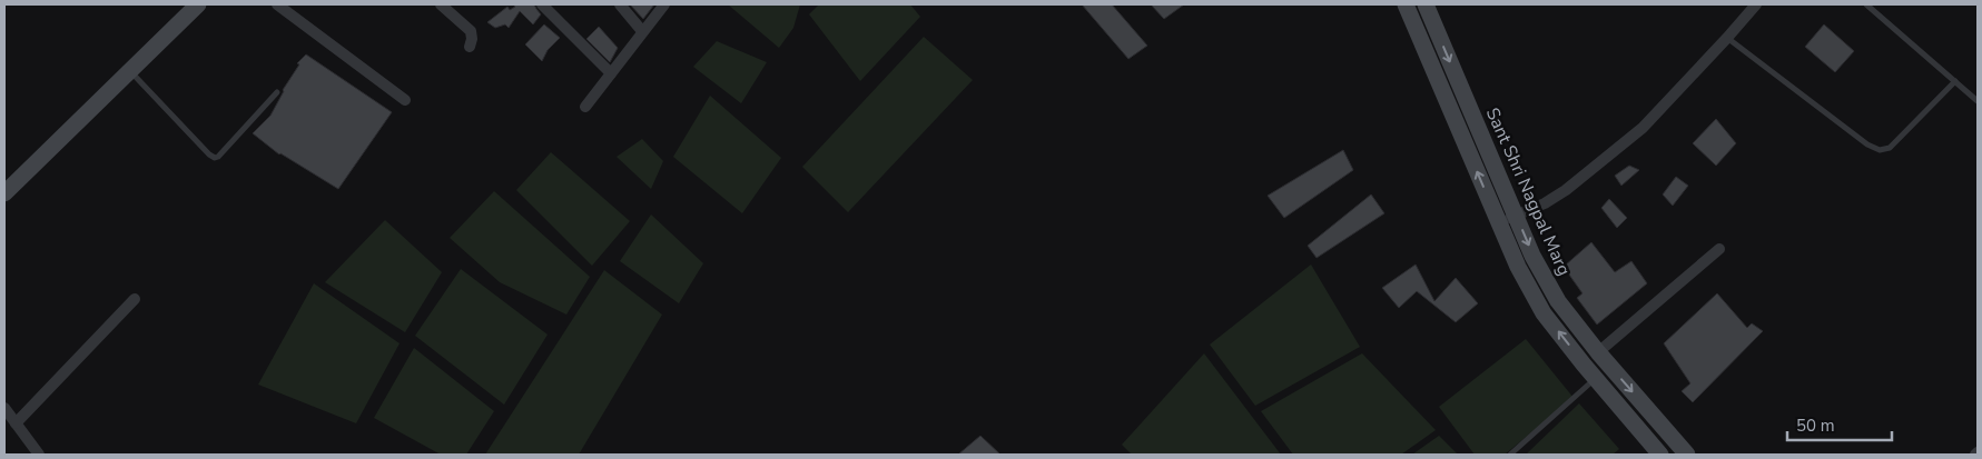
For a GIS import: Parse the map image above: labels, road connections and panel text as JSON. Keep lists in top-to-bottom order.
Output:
{
  "streets": {
    "street": ["Sant Shri Nagpal Marg"]
  },
  "scale_bar": "50 m"
}
